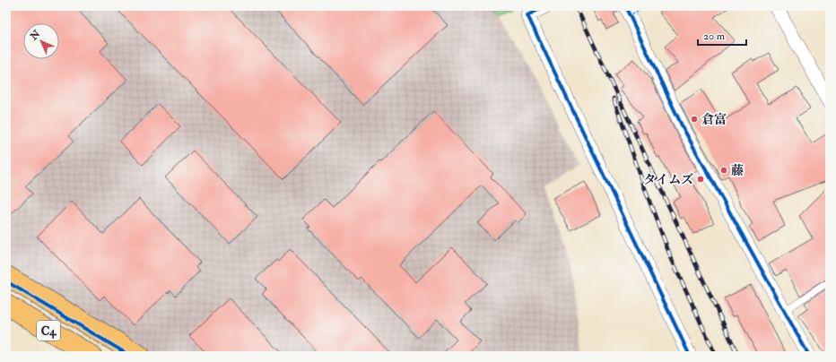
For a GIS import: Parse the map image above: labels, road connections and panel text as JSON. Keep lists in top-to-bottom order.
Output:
{
  "streets": {
    "highway": ["C4"]
  },
  "places": ["倉富", "藤", "タイムズ"],
  "scale_bar": "20 m",
  "north": "top left"
}
